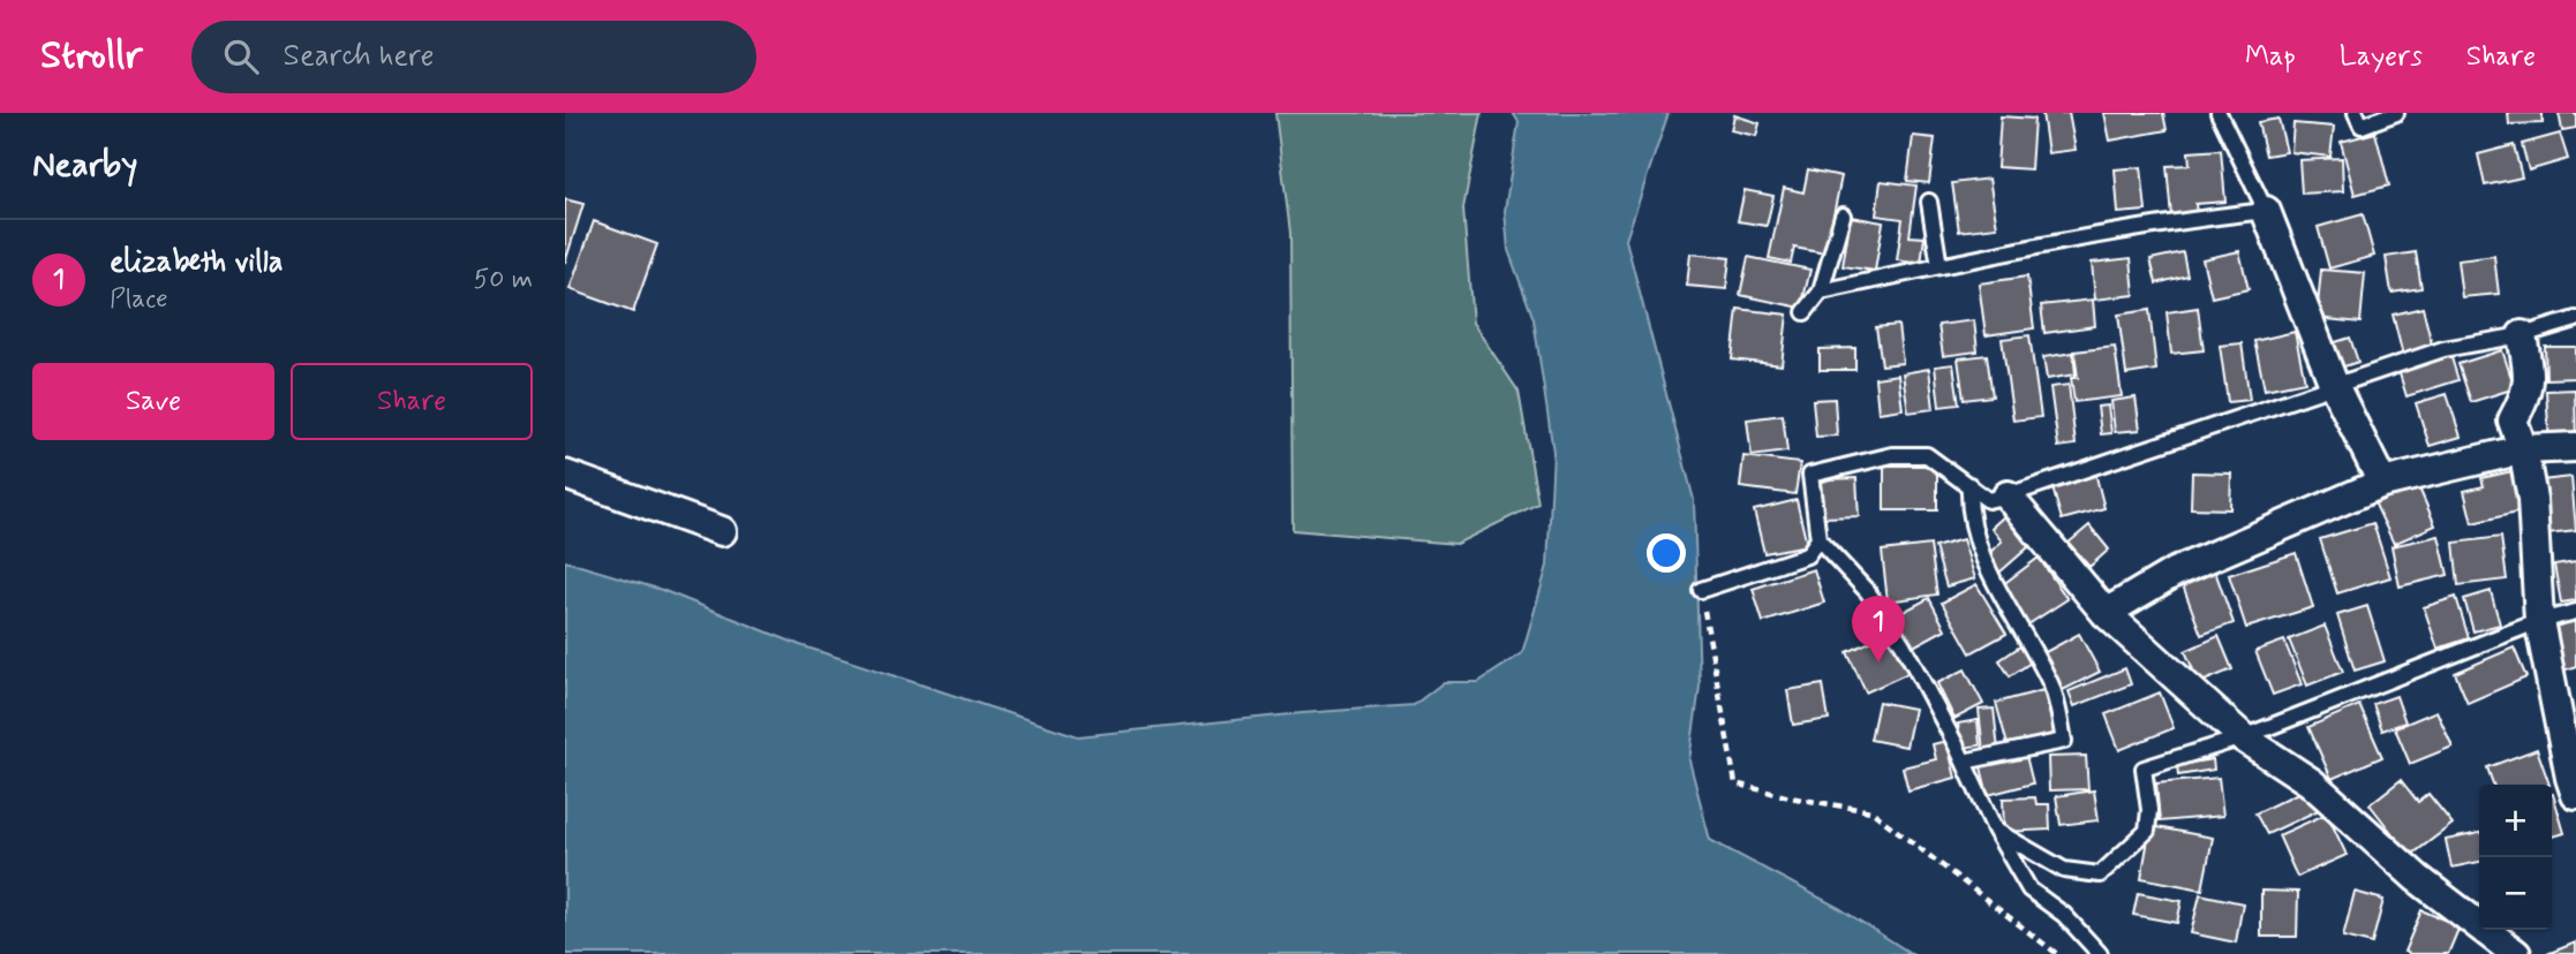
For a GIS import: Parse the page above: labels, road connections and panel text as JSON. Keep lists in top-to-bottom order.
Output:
{
  "page": {
    "header": "Strollr",
    "search": "Search here",
    "nav": ["Map", "Layers", "Share"],
    "heading": "Nearby",
    "list": [
      {
        "mark": "1",
        "name": "elizabeth villa",
        "note": "Place",
        "value": "50 m"
      }
    ],
    "buttons": ["Save", "Share"],
    "pins": "1",
    "map_buttons": ["+", "−"]
  }
}
